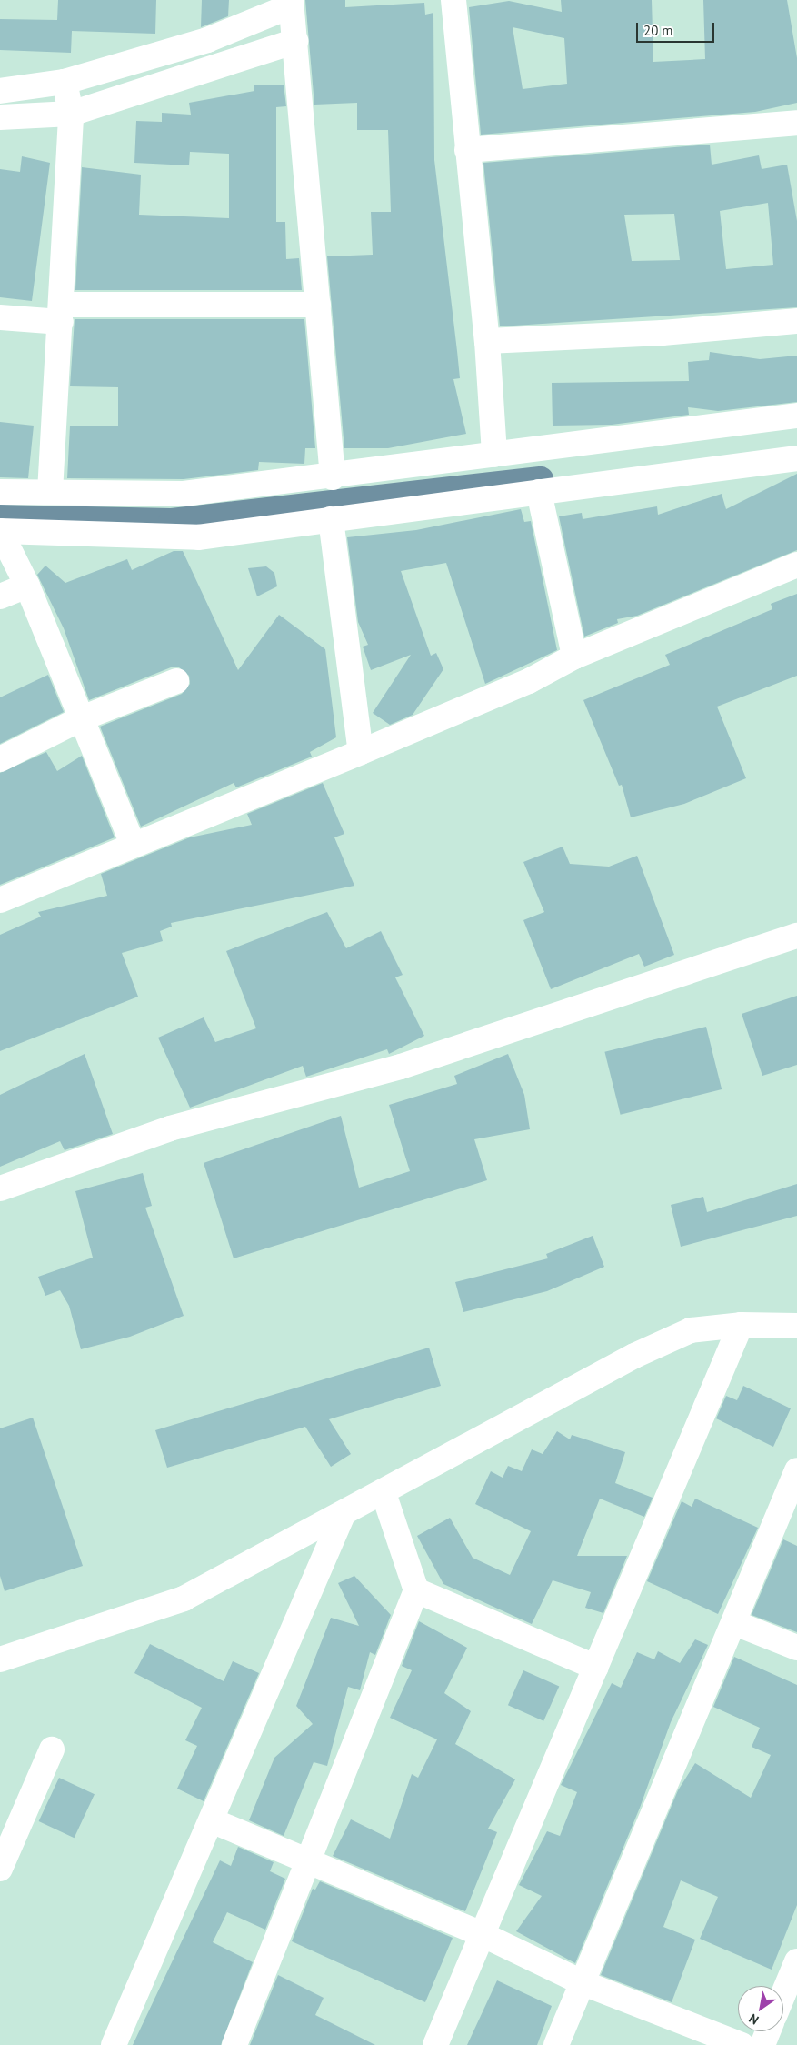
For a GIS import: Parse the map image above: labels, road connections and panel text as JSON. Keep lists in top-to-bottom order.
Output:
{
  "scale_bar": "20 m",
  "north": "bottom left"
}
